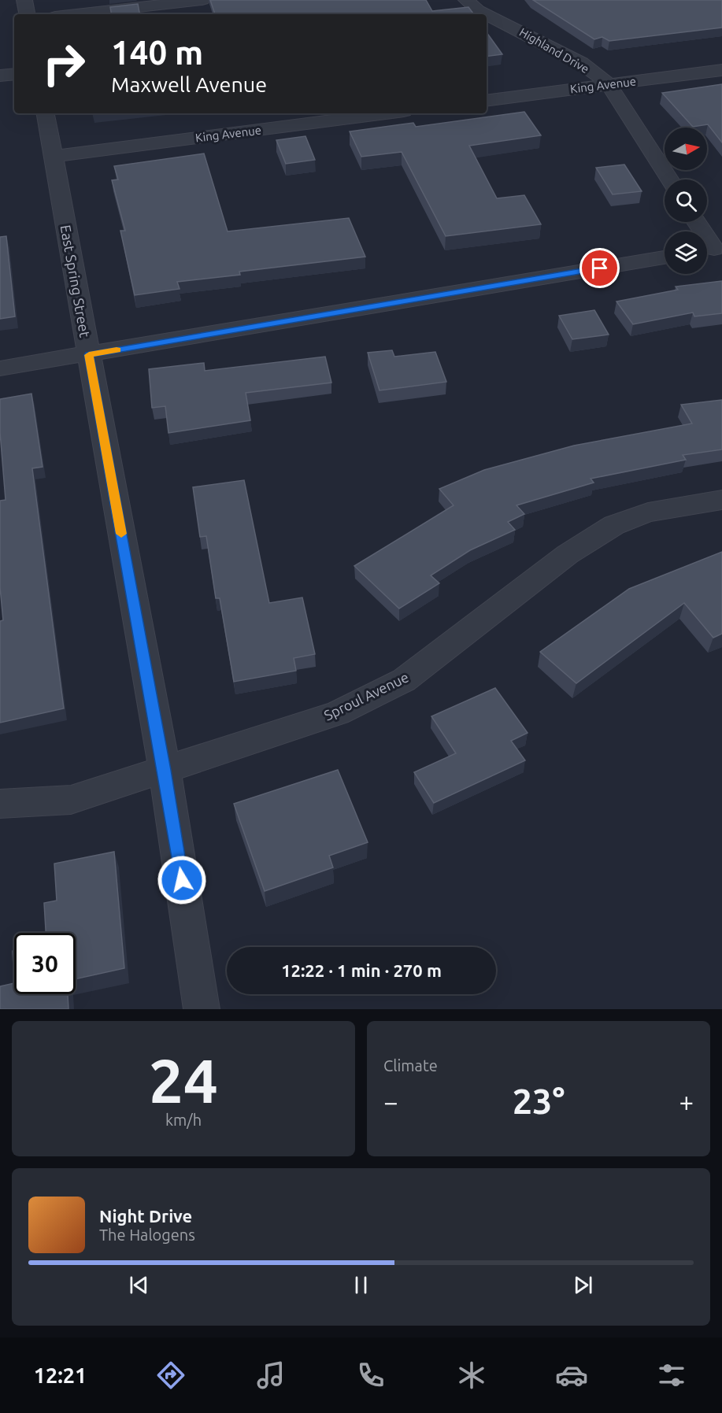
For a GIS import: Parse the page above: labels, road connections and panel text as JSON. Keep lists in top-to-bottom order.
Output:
{
  "streets": {
    "street": [
      "Highland Drive",
      "King Avenue",
      "East Spring Street",
      "Sproul Avenue"
    ]
  },
  "crossings": [
    ["Highland Drive", "King Avenue"],
    ["King Avenue", "East Spring Street"],
    ["East Spring Street", "Sproul Avenue"]
  ],
  "north": "right",
  "page": {
    "turn": ["140 m", "Maxwell Avenue"],
    "limit": "30",
    "trip": "12:22 · 1 min · 270 m",
    "tile": [
      ["24", "km/h"],
      "Climate"
    ],
    "heat": ["−", "23°", "+"],
    "song": ["Night Drive", "The Halogens"],
    "tabs": "12:21"
  }
}
